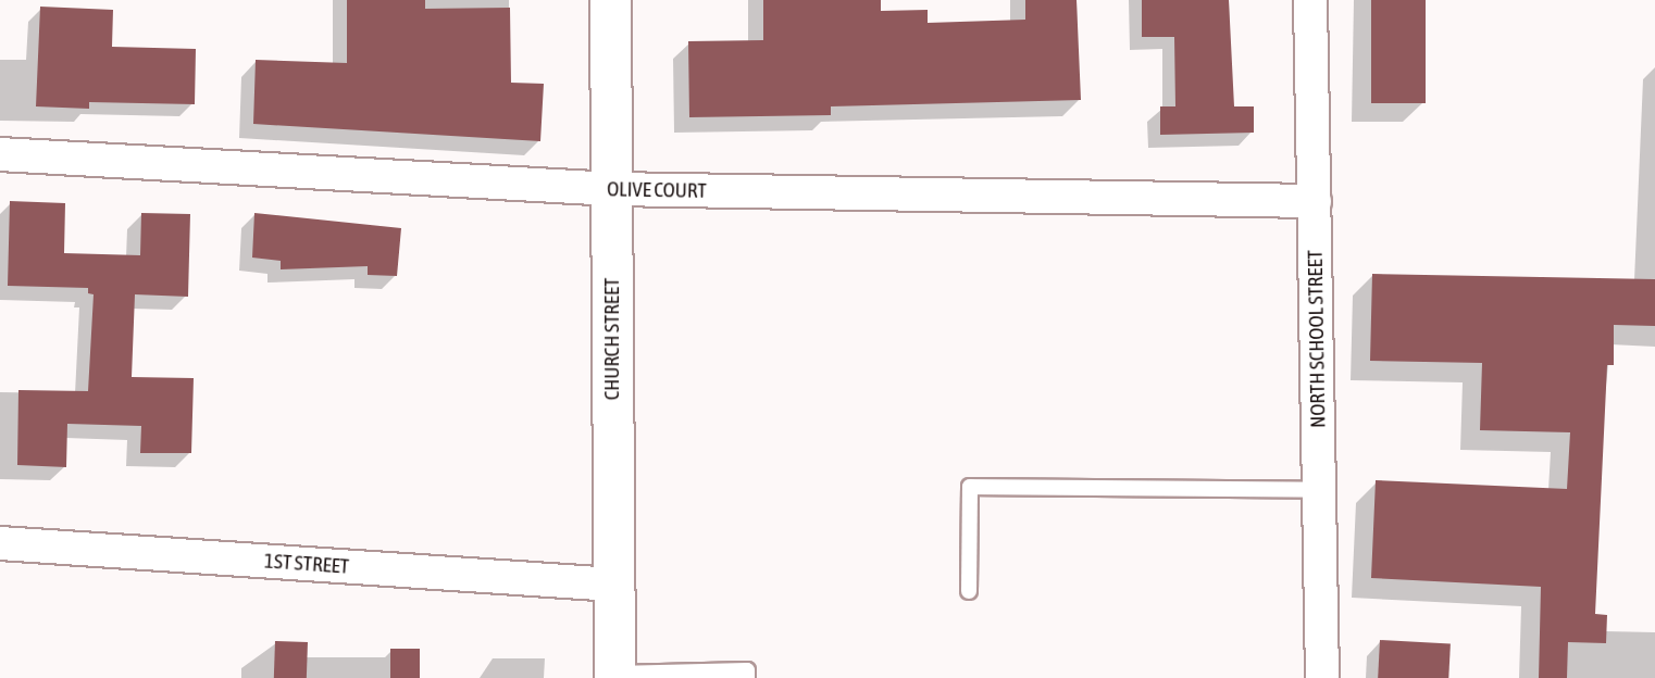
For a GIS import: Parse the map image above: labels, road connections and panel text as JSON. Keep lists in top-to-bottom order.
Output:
{
  "streets": {
    "street": [
      "OLIVE COURT",
      "CHURCH STREET",
      "NORTH SCHOOL STREET",
      "1ST STREET"
    ]
  },
  "crossings": [
    ["OLIVE COURT", "CHURCH STREET"],
    ["OLIVE COURT", "NORTH SCHOOL STREET"],
    ["CHURCH STREET", "1ST STREET"]
  ]
}
